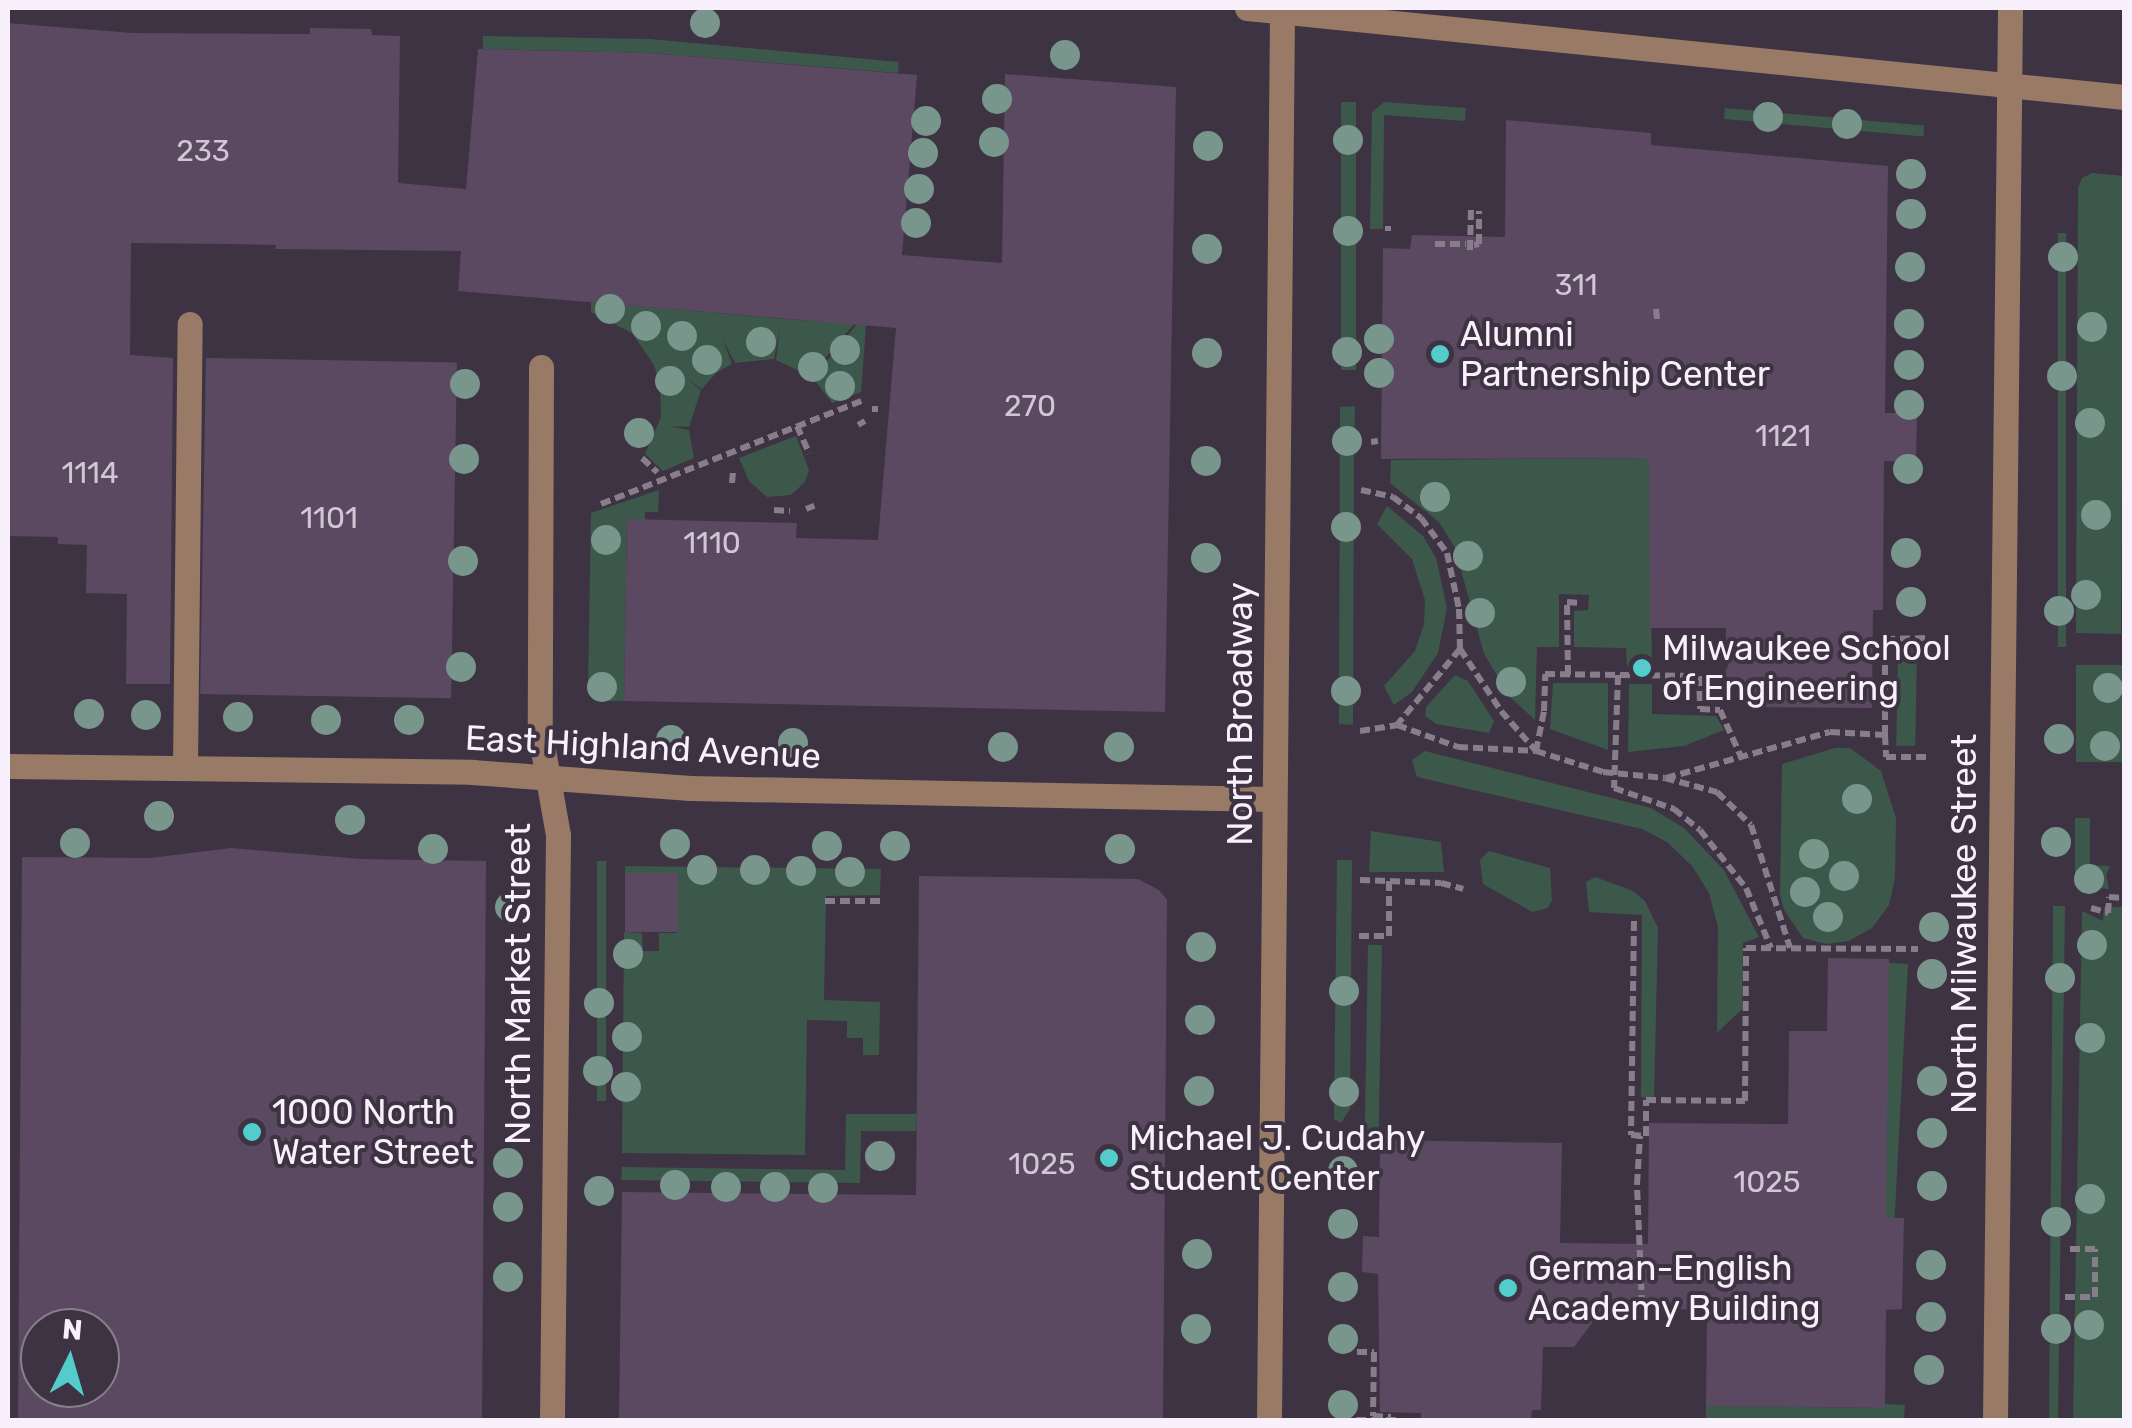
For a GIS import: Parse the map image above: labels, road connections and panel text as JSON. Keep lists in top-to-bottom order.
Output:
{
  "streets": {
    "street": [
      "North Broadway",
      "East Highland Avenue",
      "North Milwaukee Street",
      "North Market Street"
    ]
  },
  "crossings": [
    ["North Broadway", "East Highland Avenue"],
    ["East Highland Avenue", "North Market Street"]
  ],
  "places": [
    "Alumni Partnership Center",
    "Milwaukee School of Engineering",
    "1000 North Water Street",
    "Michael J. Cudahy Student Center",
    "German-English Academy Building"
  ],
  "house_numbers": [
    "233",
    "311",
    "270",
    "1121",
    "1114",
    "1101",
    "1110",
    "1025",
    "1025"
  ],
  "north": "top"
}
